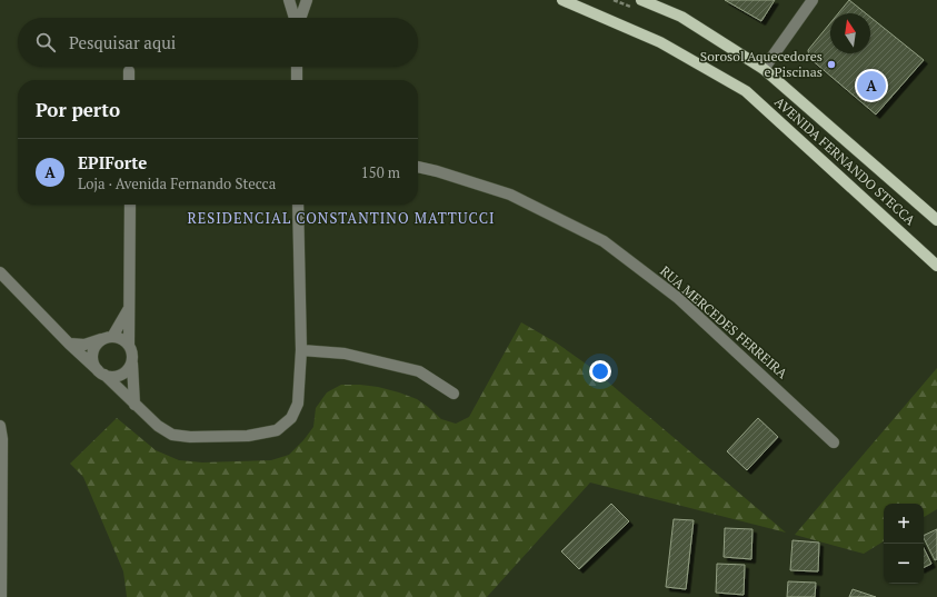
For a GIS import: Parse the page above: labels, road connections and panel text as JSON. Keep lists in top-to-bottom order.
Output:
{
  "streets": {
    "main road": ["AVENIDA FERNANDO STECCA"],
    "street": ["RUA MERCEDES FERREIRA"]
  },
  "districts": ["RESIDENCIAL CONSTANTINO MATTUCCI"],
  "places": ["Sorosol Aquecedores e Piscinas"],
  "north": "top",
  "page": {
    "search": "Pesquisar aqui",
    "pins": "A",
    "heading": "Por perto",
    "list": [
      {
        "mark": "A",
        "name": "EPIForte",
        "note": "Loja · Avenida Fernando Stecca",
        "value": "150 m"
      }
    ],
    "map_buttons": ["+", "−"]
  }
}
